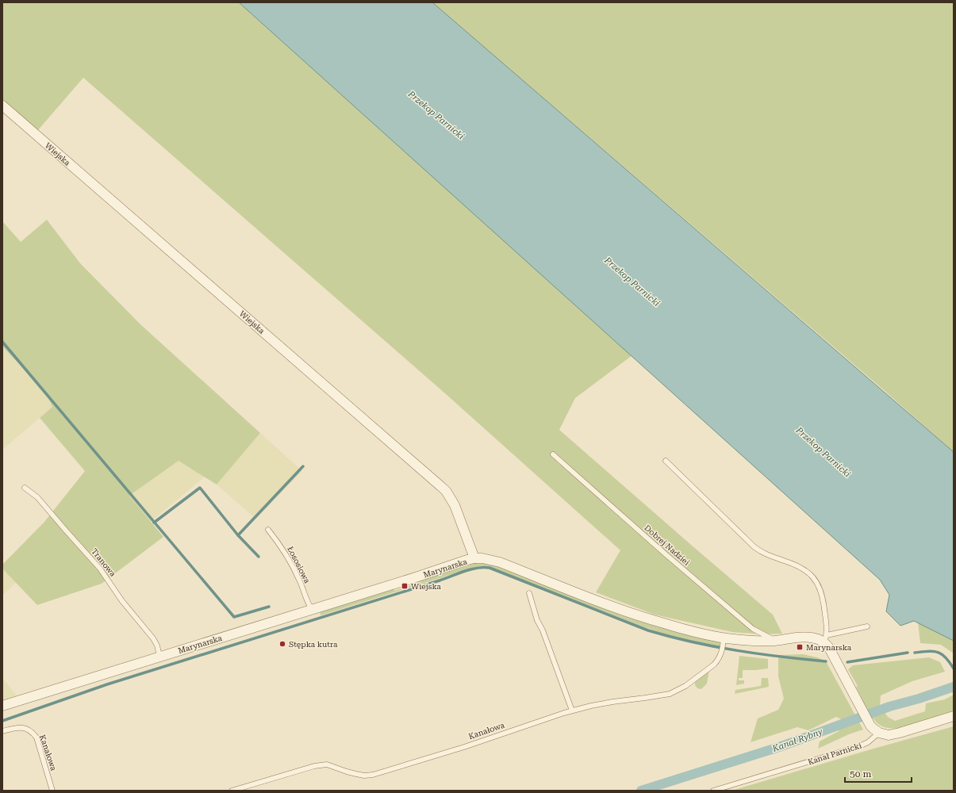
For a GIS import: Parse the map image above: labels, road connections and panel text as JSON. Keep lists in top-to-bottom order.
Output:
{
  "streets": {
    "street": ["Wiejska", "Marynarska"],
    "lane": [
      "Dobrej Nadziei",
      "Tranowa",
      "Łososiowa",
      "Kanałowa",
      "Kanał Parnicki"
    ]
  },
  "crossings": [
    ["Wiejska", "Marynarska"],
    ["Dobrej Nadziei", "Marynarska"],
    ["Tranowa", "Marynarska"],
    ["Łososiowa", "Marynarska"],
    ["Marynarska", "Kanałowa"]
  ],
  "water": ["Przekop Parnicki", "Kanał Rybny"],
  "places": {
    "transit": ["Wiejska", "Marynarska"],
    "other": ["Stępka kutra"]
  },
  "scale_bar": "50 m"
}
